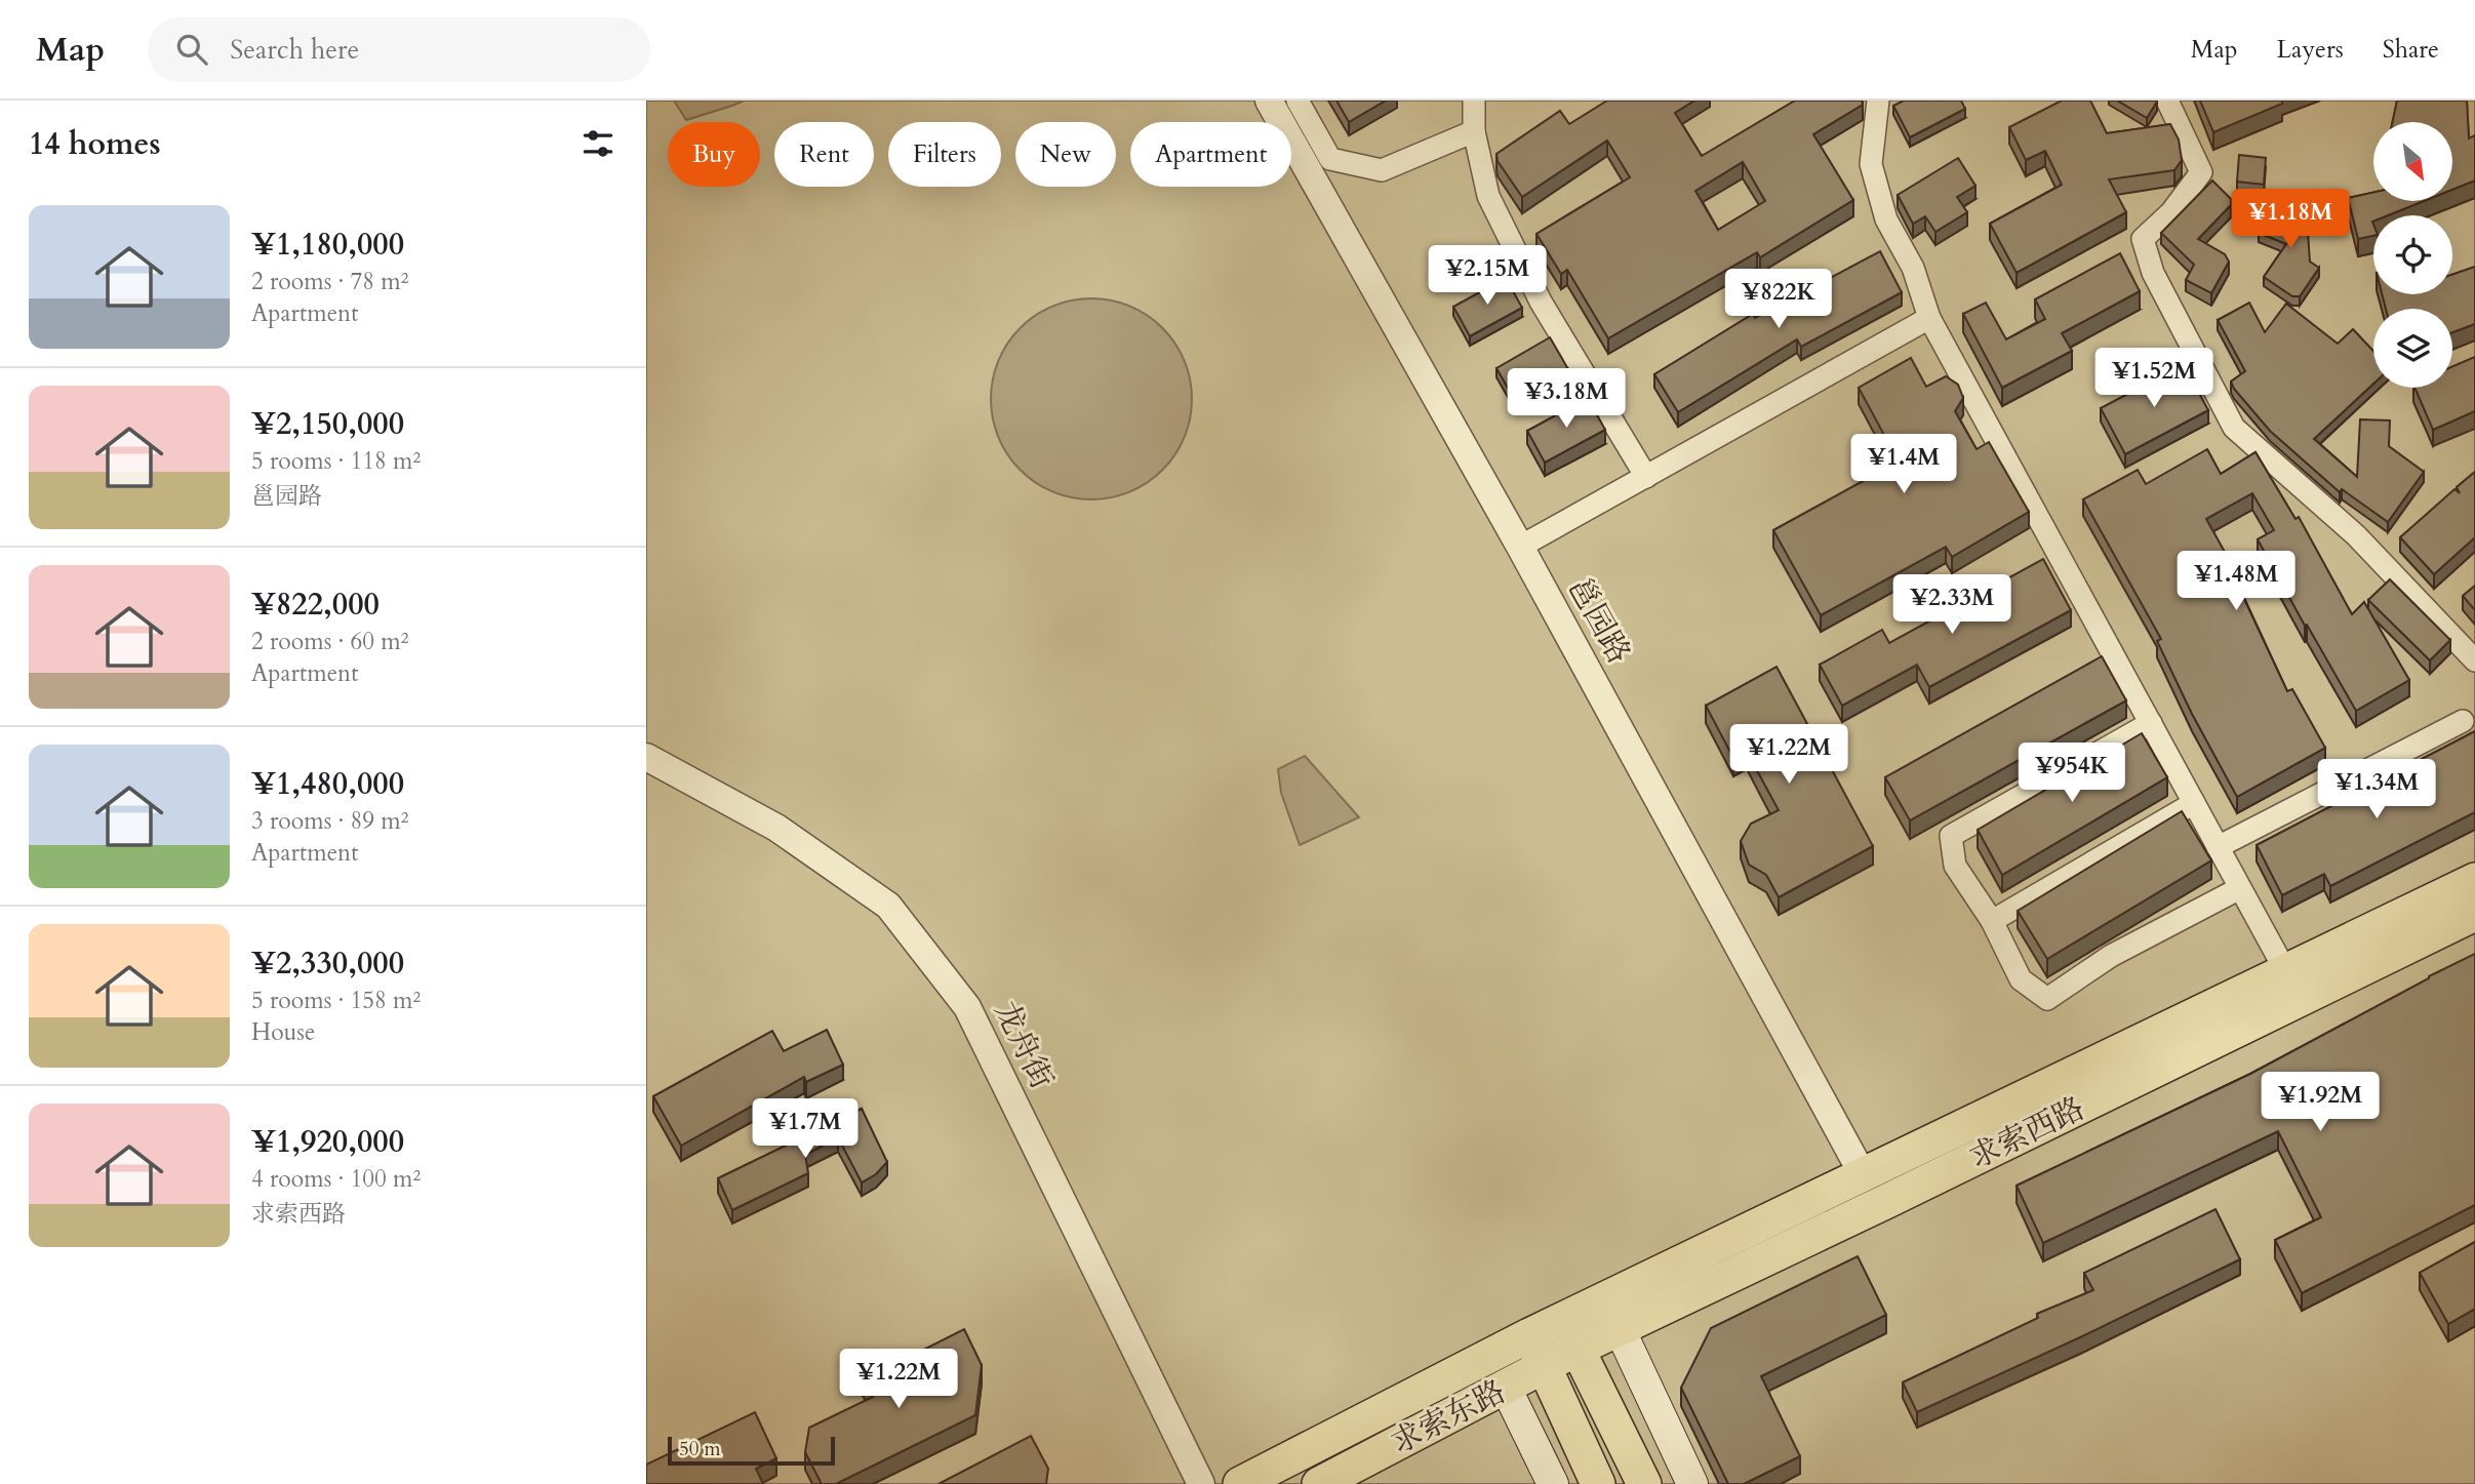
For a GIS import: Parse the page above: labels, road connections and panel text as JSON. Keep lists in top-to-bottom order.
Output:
{
  "streets": {
    "main road": ["求索西路", "求索东路"],
    "street": ["邕园路", "龙舟街"]
  },
  "crossings": [
    ["邕园路", "求索西路"],
    ["求索西路", "求索东路"]
  ],
  "scale_bar": "50 m",
  "north": "bottom right",
  "page": {
    "header": "Map",
    "search": "Search here",
    "nav": ["Map", "Layers", "Share"],
    "heading": "14 homes",
    "chip": [
      "Buy",
      "Rent",
      "Filters",
      "New",
      "Apartment"
    ],
    "list": [
      {
        "name": "¥1,180,000",
        "note": "2 rooms · 78 m² · Apartment"
      },
      {
        "name": "¥2,150,000",
        "note": "5 rooms · 118 m² · 邕园路"
      },
      {
        "name": "¥822,000",
        "note": "2 rooms · 60 m² · Apartment"
      },
      {
        "name": "¥1,480,000",
        "note": "3 rooms · 89 m² · Apartment"
      },
      {
        "name": "¥2,330,000",
        "note": "5 rooms · 158 m² · House"
      },
      {
        "name": "¥1,920,000",
        "note": "4 rooms · 100 m² · 求索西路"
      }
    ],
    "price": [
      "¥1.18M",
      "¥2.15M",
      "¥822K",
      "¥1.52M",
      "¥3.18M",
      "¥1.4M",
      "¥1.48M",
      "¥2.33M",
      "¥1.22M",
      "¥954K",
      "¥1.34M",
      "¥1.92M",
      "¥1.7M",
      "¥1.22M"
    ],
    "scale": "50 m"
  }
}
